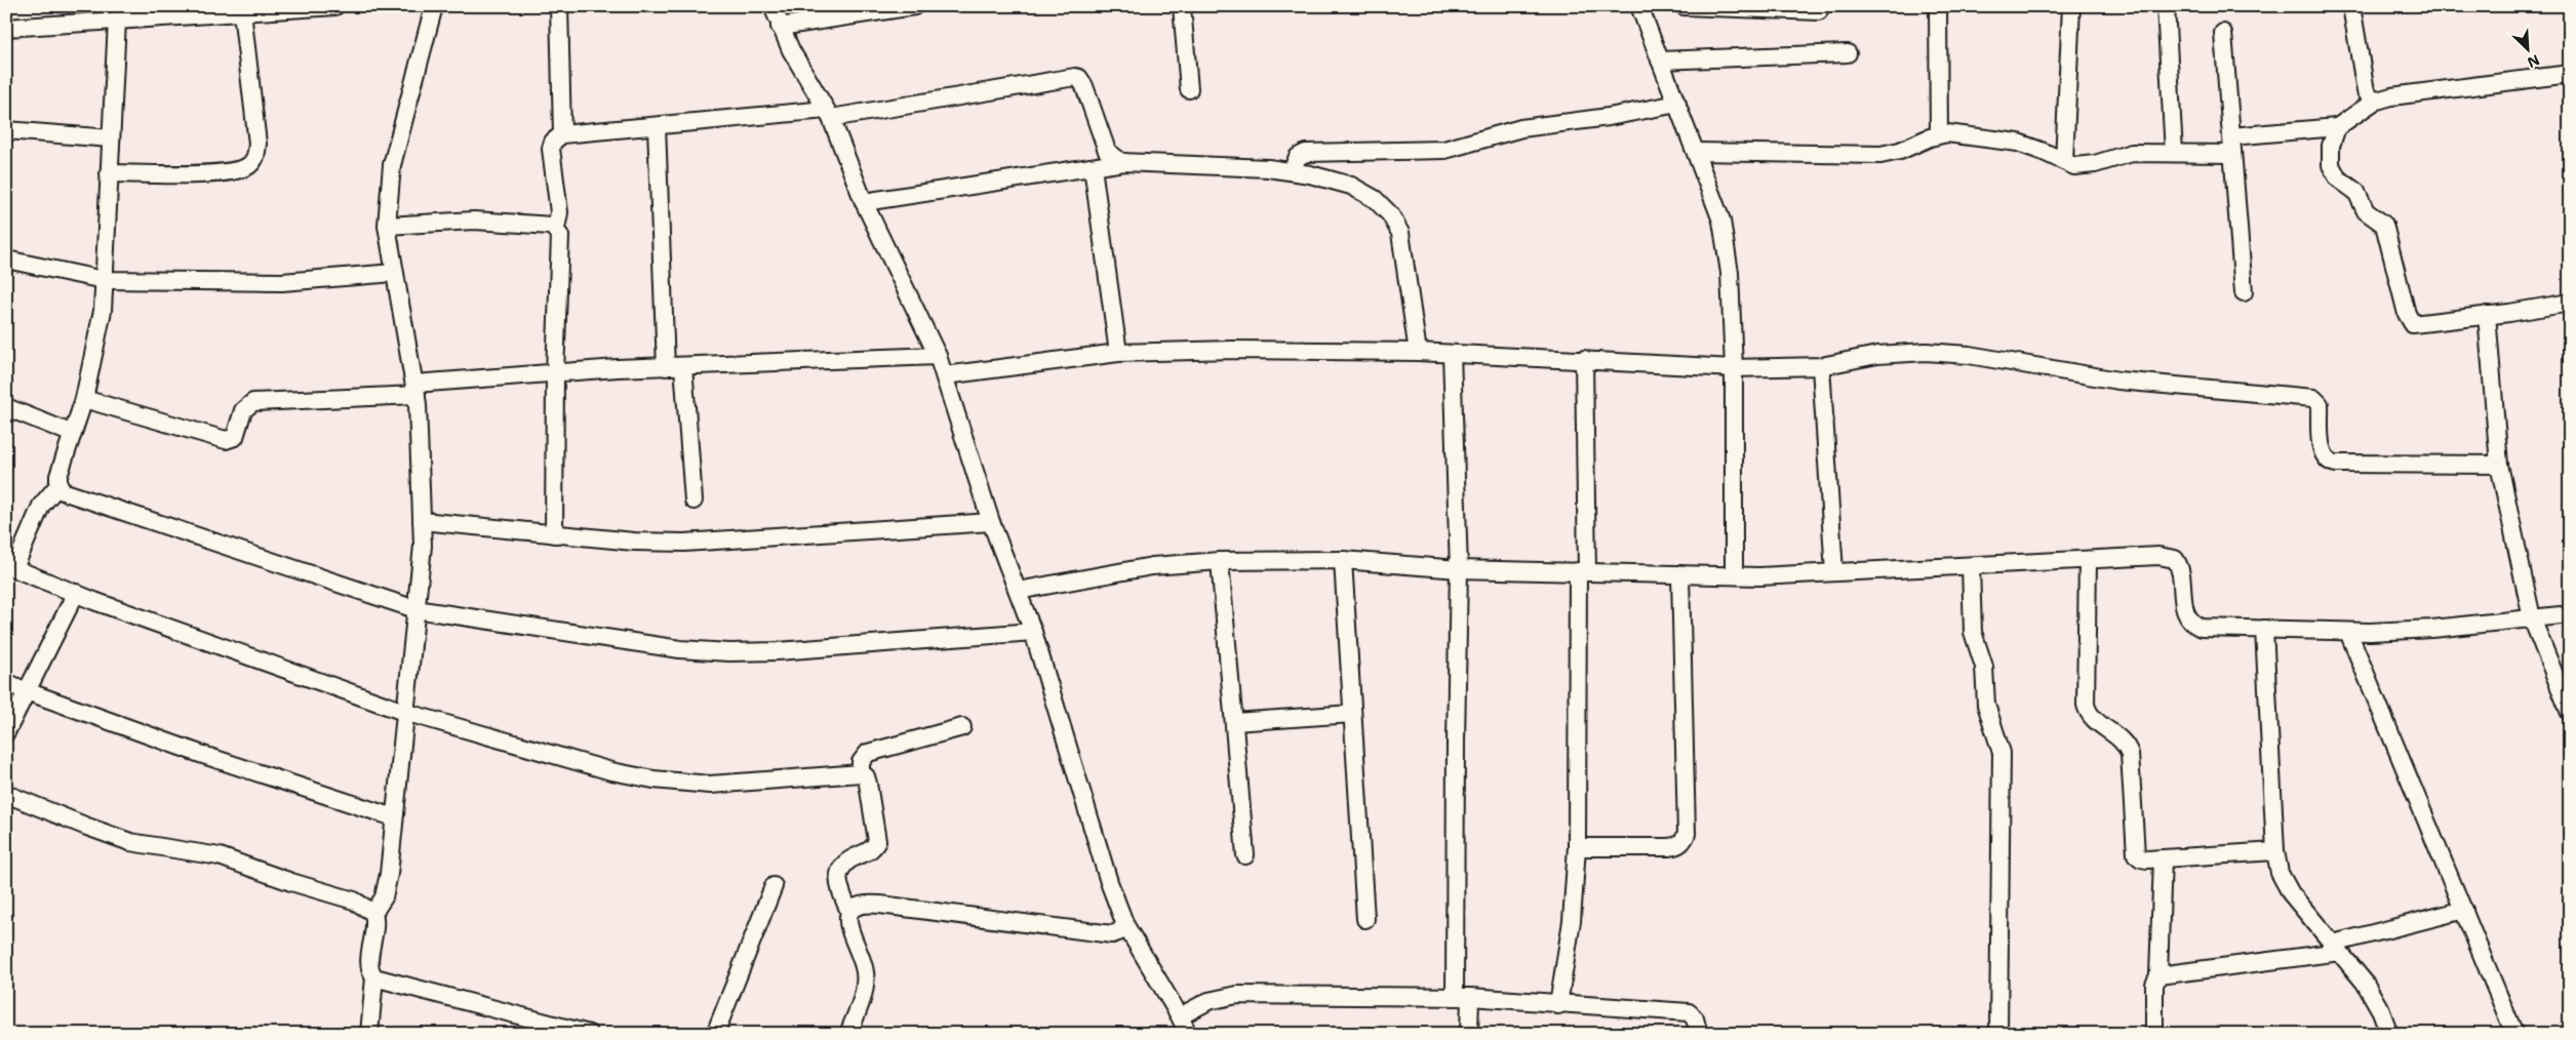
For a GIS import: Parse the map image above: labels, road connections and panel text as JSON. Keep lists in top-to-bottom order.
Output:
{
  "north": "bottom right"
}
